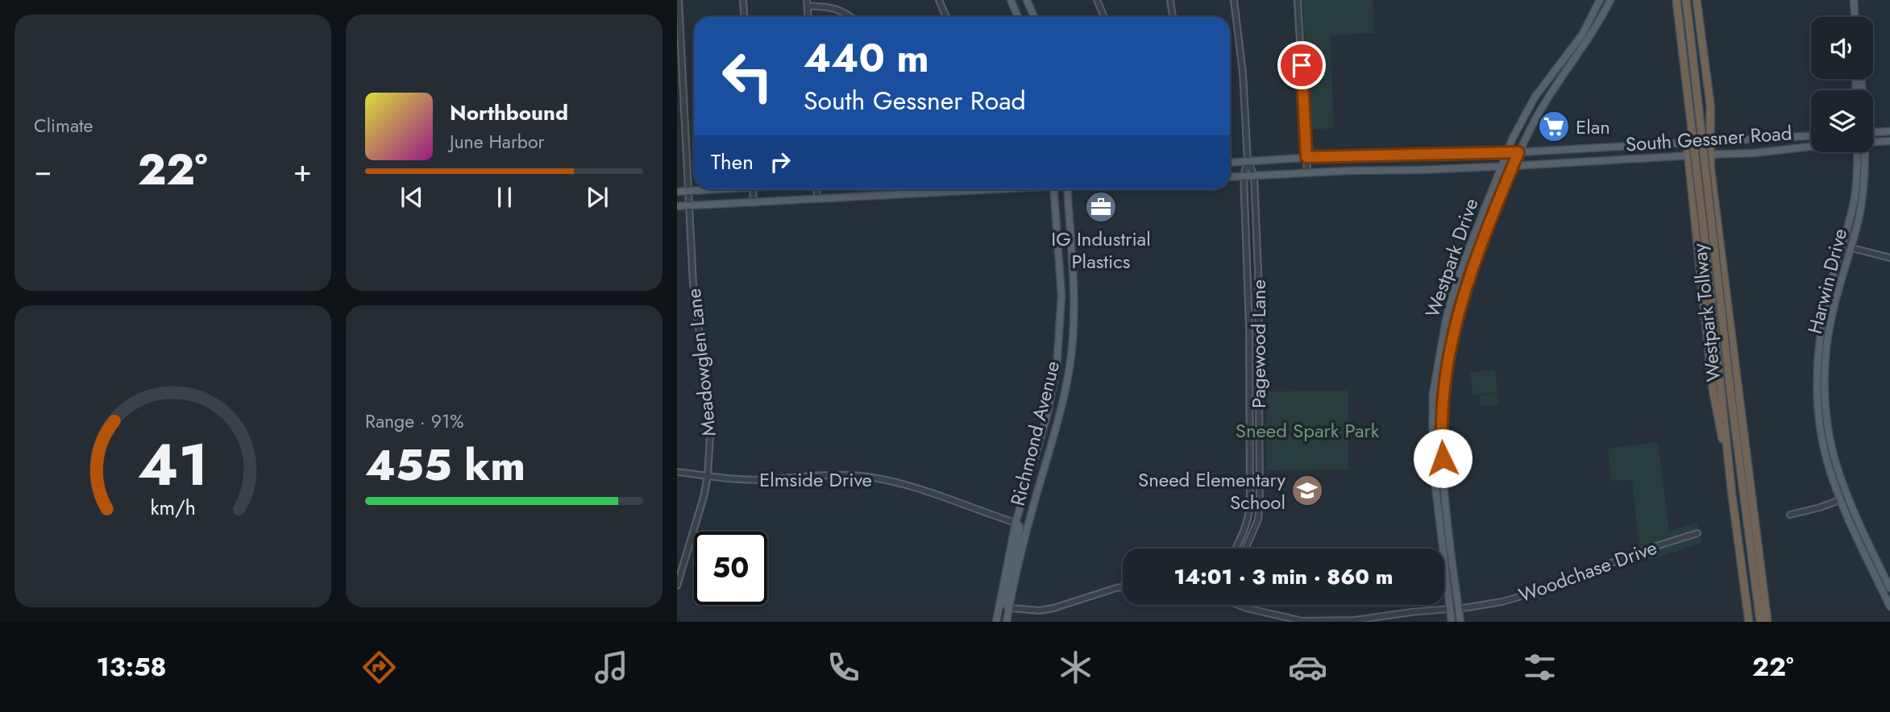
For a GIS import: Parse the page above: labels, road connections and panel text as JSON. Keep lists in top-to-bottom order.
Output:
{
  "streets": {
    "highway": ["Westpark Tollway"],
    "main road": [
      "South Gessner Road",
      "Westpark Drive",
      "Harwin Drive",
      "Richmond Avenue"
    ],
    "street": [
      "Pagewood Lane",
      "Meadowglen Lane",
      "Elmside Drive",
      "Woodchase Drive"
    ]
  },
  "crossings": [
    ["South Gessner Road", "Westpark Drive"],
    ["South Gessner Road", "Pagewood Lane"],
    ["Westpark Drive", "Woodchase Drive"],
    ["Meadowglen Lane", "Elmside Drive"],
    ["Richmond Avenue", "Elmside Drive"]
  ],
  "parks": ["Sneed Spark Park"],
  "places": {
    "supermarket": ["Elan"],
    "office": ["IG Industrial Plastics"],
    "school or university": ["Sneed Elementary School"]
  },
  "page": {
    "tile": [
      "Climate",
      ["Range · 91%", "455 km"]
    ],
    "turn": ["440 m", "South Gessner Road"],
    "song": ["Northbound", "June Harbor"],
    "then": "Then",
    "heat": ["−", "22°", "+"],
    "limit": "50",
    "trip": "14:01 · 3 min · 860 m",
    "tabs": ["13:58", "22°"],
    "gauge": ["41", "km/h"]
  }
}
